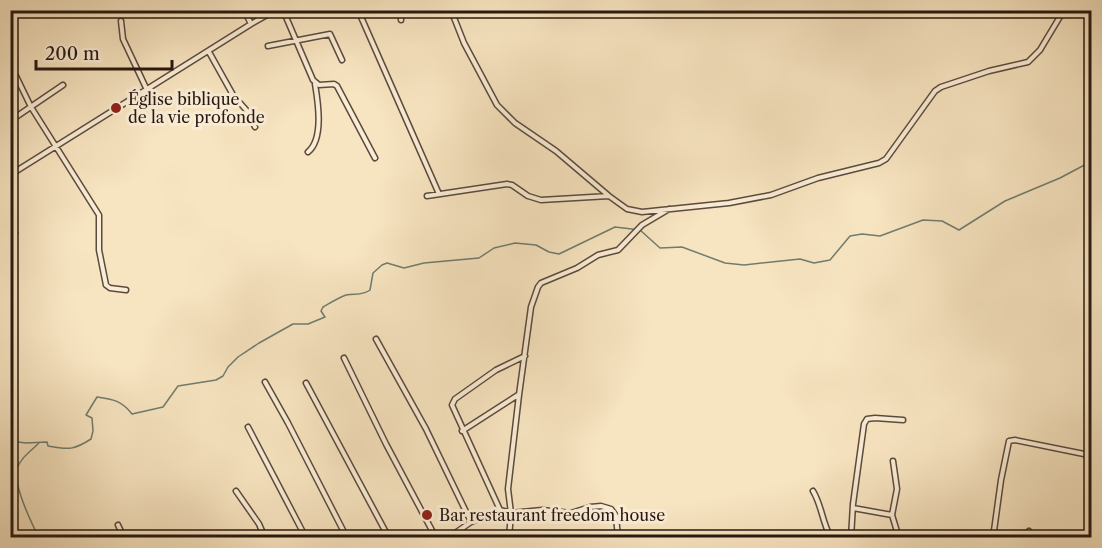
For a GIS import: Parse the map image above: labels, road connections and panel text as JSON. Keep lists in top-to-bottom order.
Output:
{
  "places": ["Église biblique de la vie profonde", "Bar restaurant freedom house"],
  "scale_bar": "200 m"
}
